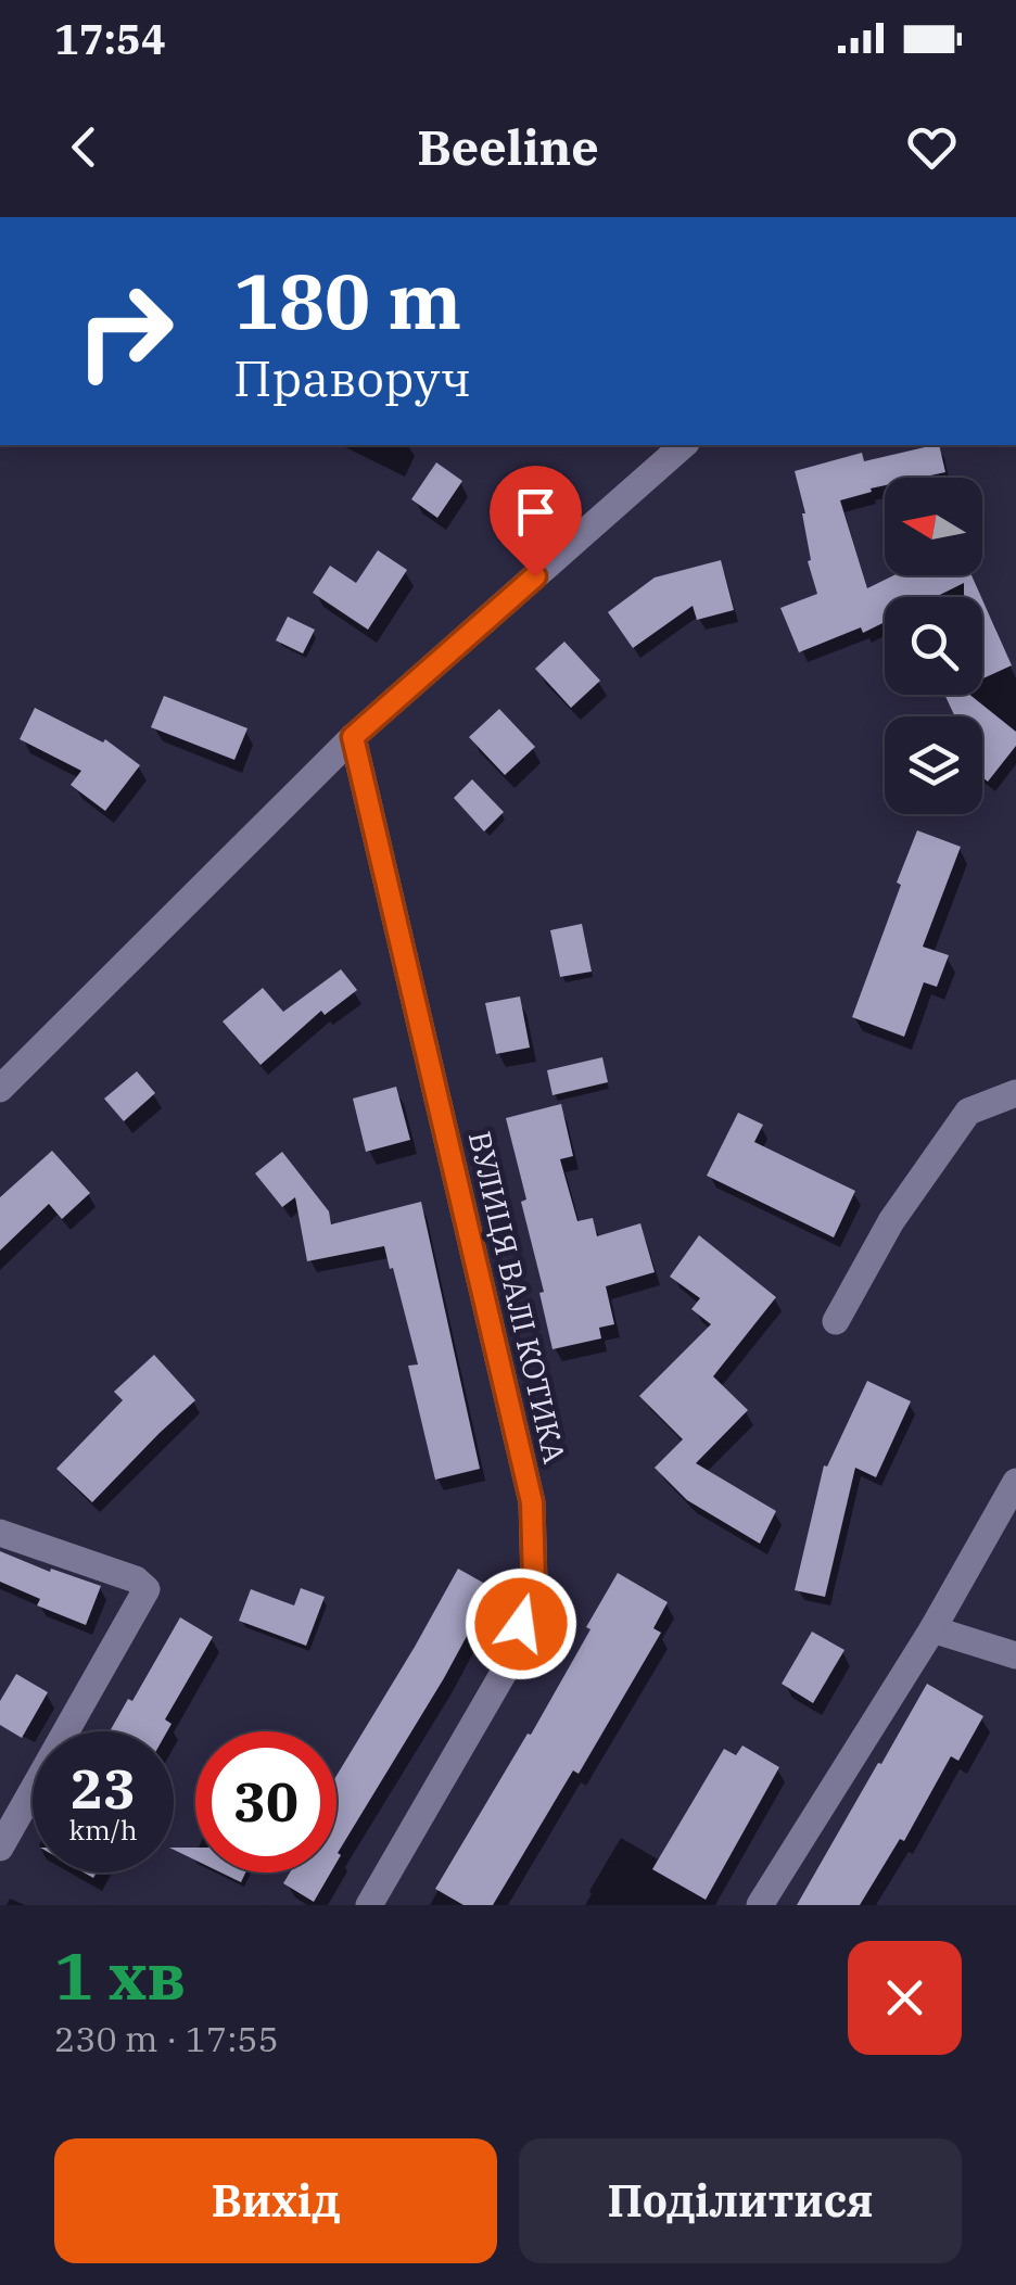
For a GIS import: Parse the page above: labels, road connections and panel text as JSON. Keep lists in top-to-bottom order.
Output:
{
  "streets": {
    "street": ["ВУЛИЦЯ ВАЛІ КОТИКА"]
  },
  "north": "left",
  "page": {
    "status": "17:54",
    "header": "Beeline",
    "turn": ["180 m", "Праворуч"],
    "speed": "23 km/h",
    "limit": "30",
    "heading": ["1 хв", "230 m · 17:55"],
    "buttons": ["Вихід", "Поділитися"]
  }
}
